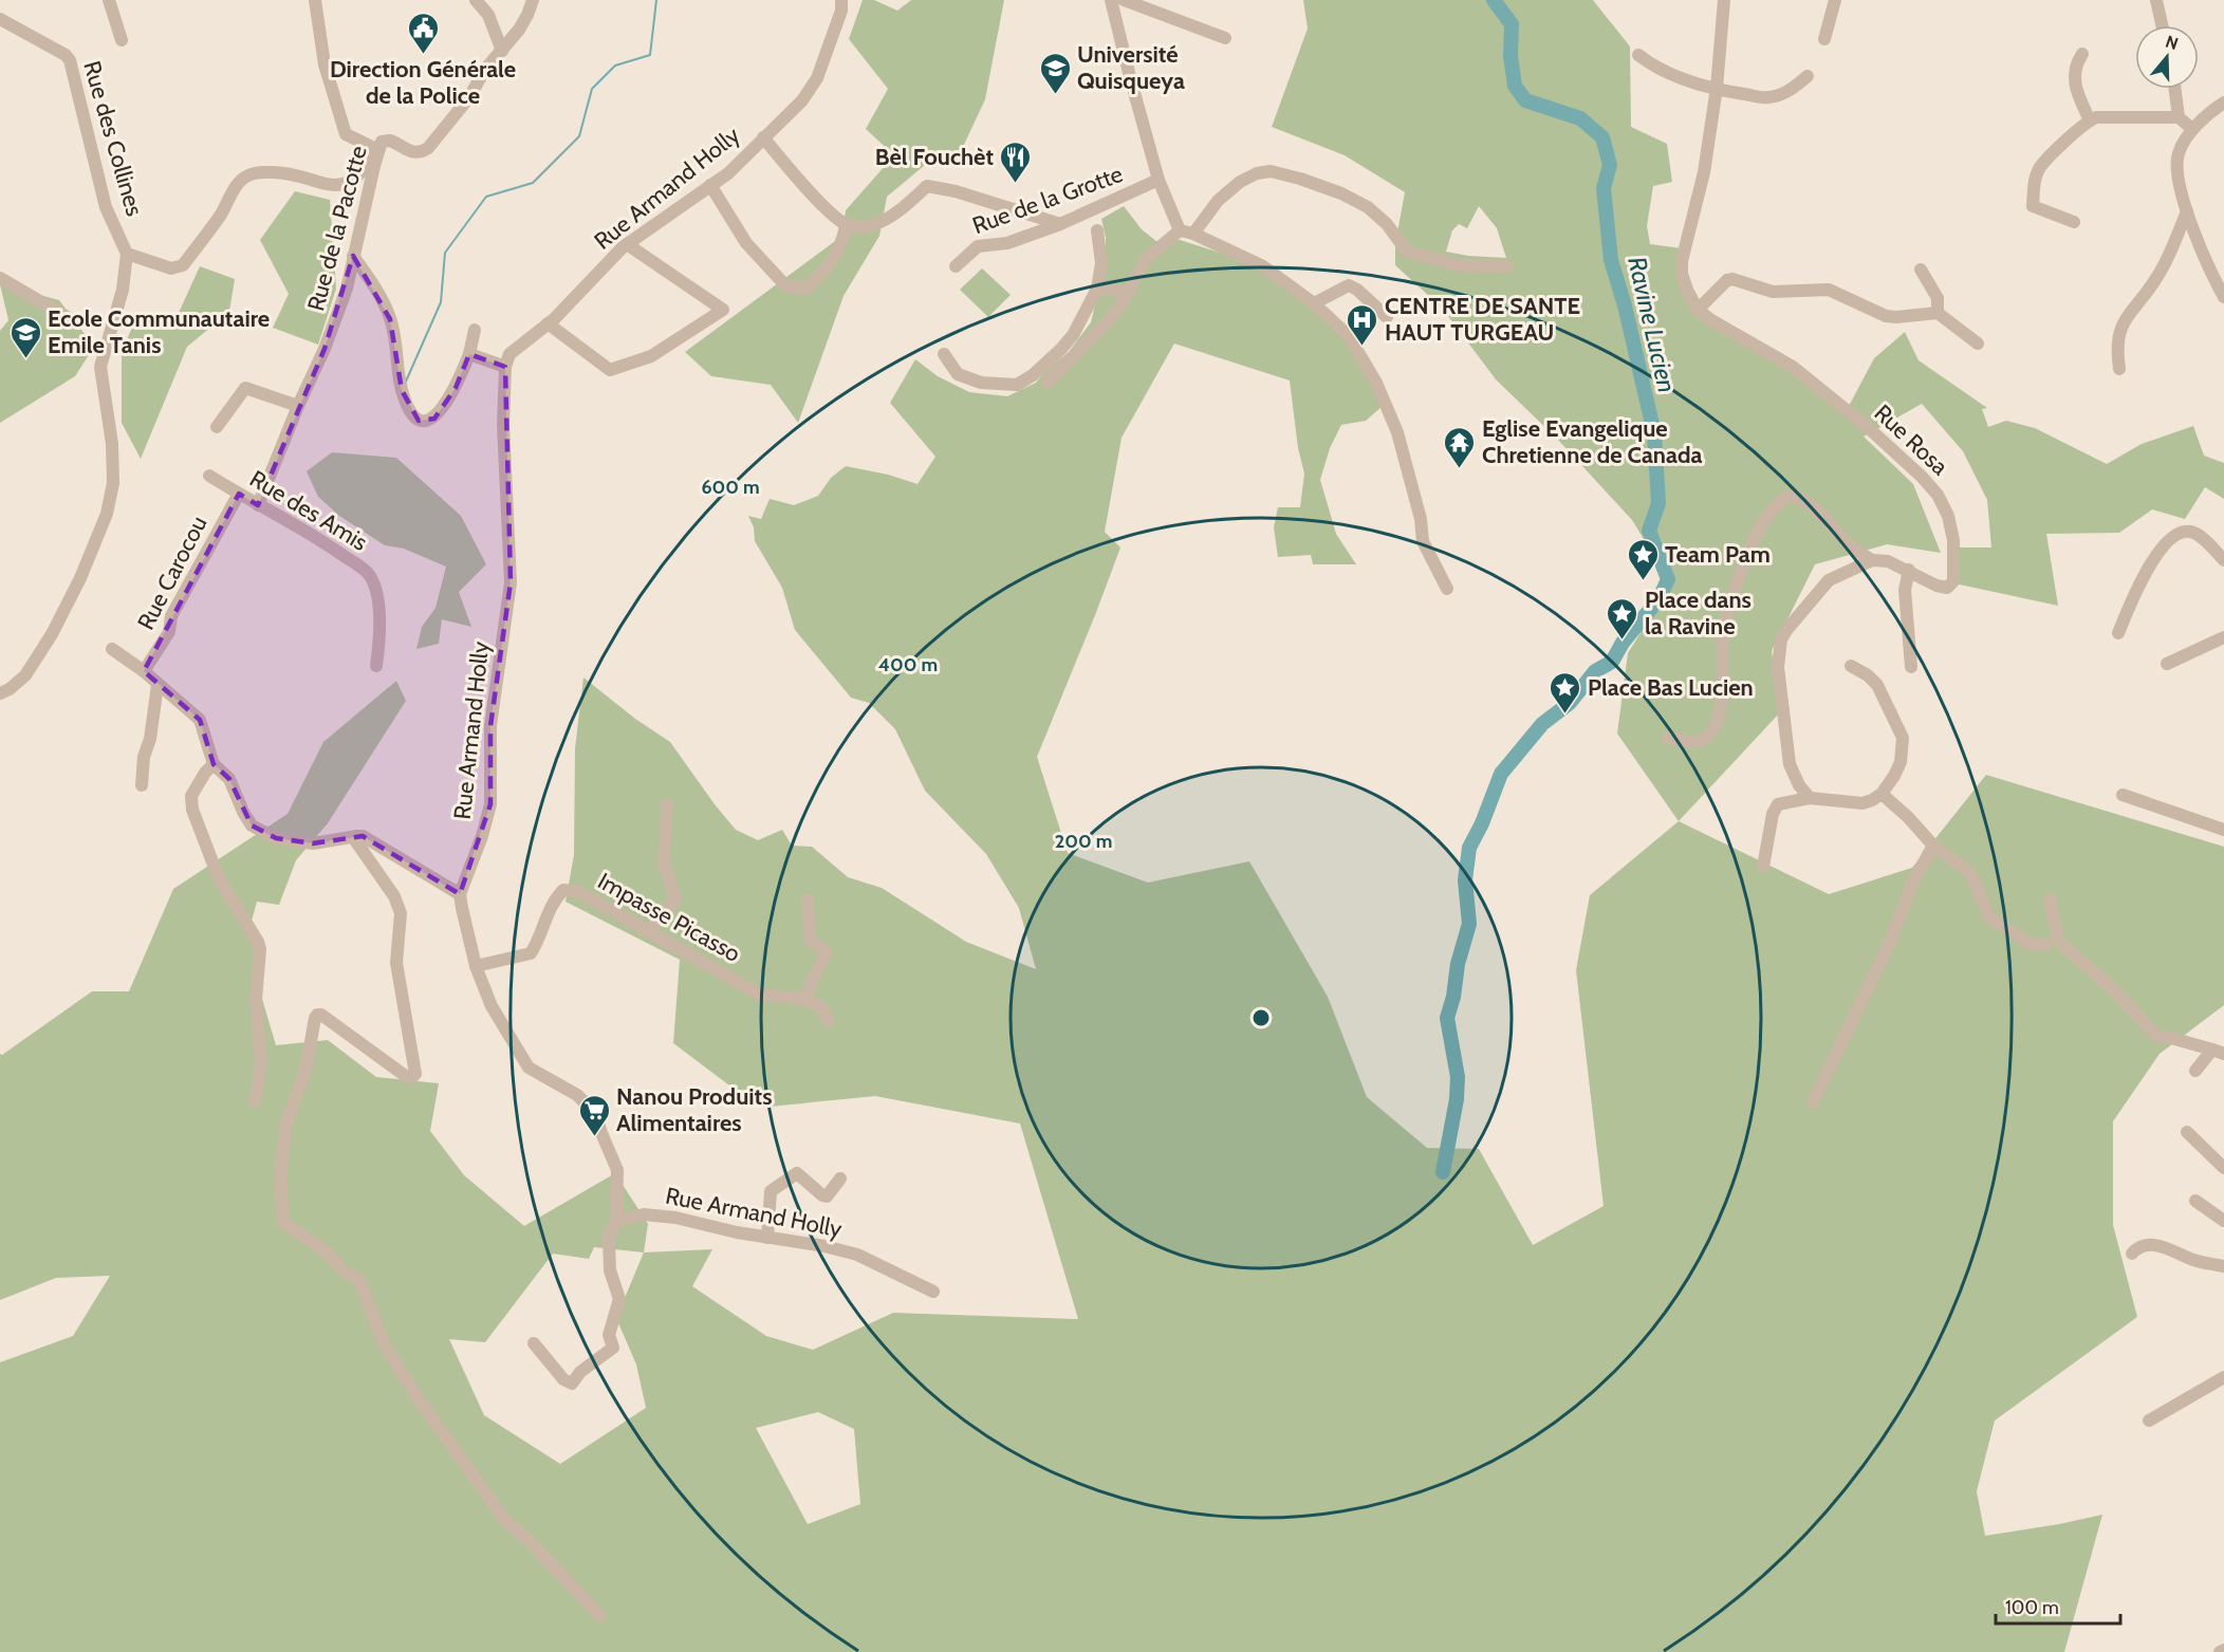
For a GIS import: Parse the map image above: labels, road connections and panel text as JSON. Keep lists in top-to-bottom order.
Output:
{
  "streets": {
    "street": [
      "Rue des Collines",
      "Rue Armand Holly",
      "Rue de la Grotte",
      "Rue de la Pacotte",
      "Rue Rosa",
      "Rue des Amis",
      "Rue Carocou",
      "Impasse Picasso"
    ]
  },
  "crossings": [
    ["Rue des Collines", "Rue de la Pacotte"],
    ["Rue de la Pacotte", "Rue des Amis"],
    ["Rue des Amis", "Rue Carocou"]
  ],
  "water": ["Ravine Lucien"],
  "places": {
    "public building": ["Direction Générale de la Police"],
    "school or university": ["Université Quisqueya", "Ecole Communautaire Emile Tanis"],
    "restaurant": ["Bèl Fouchèt"],
    "hospital": ["CENTRE DE SANTE HAUT TURGEAU"],
    "temple": ["Eglise Evangelique Chretienne de Canada"],
    "place": ["Team Pam", "Place dans la Ravine", "Place Bas Lucien"],
    "supermarket": ["Nanou Produits Alimentaires"]
  },
  "scale_bar": "100 m",
  "north": "top",
  "rings": ["600 m", "400 m", "200 m"]
}
